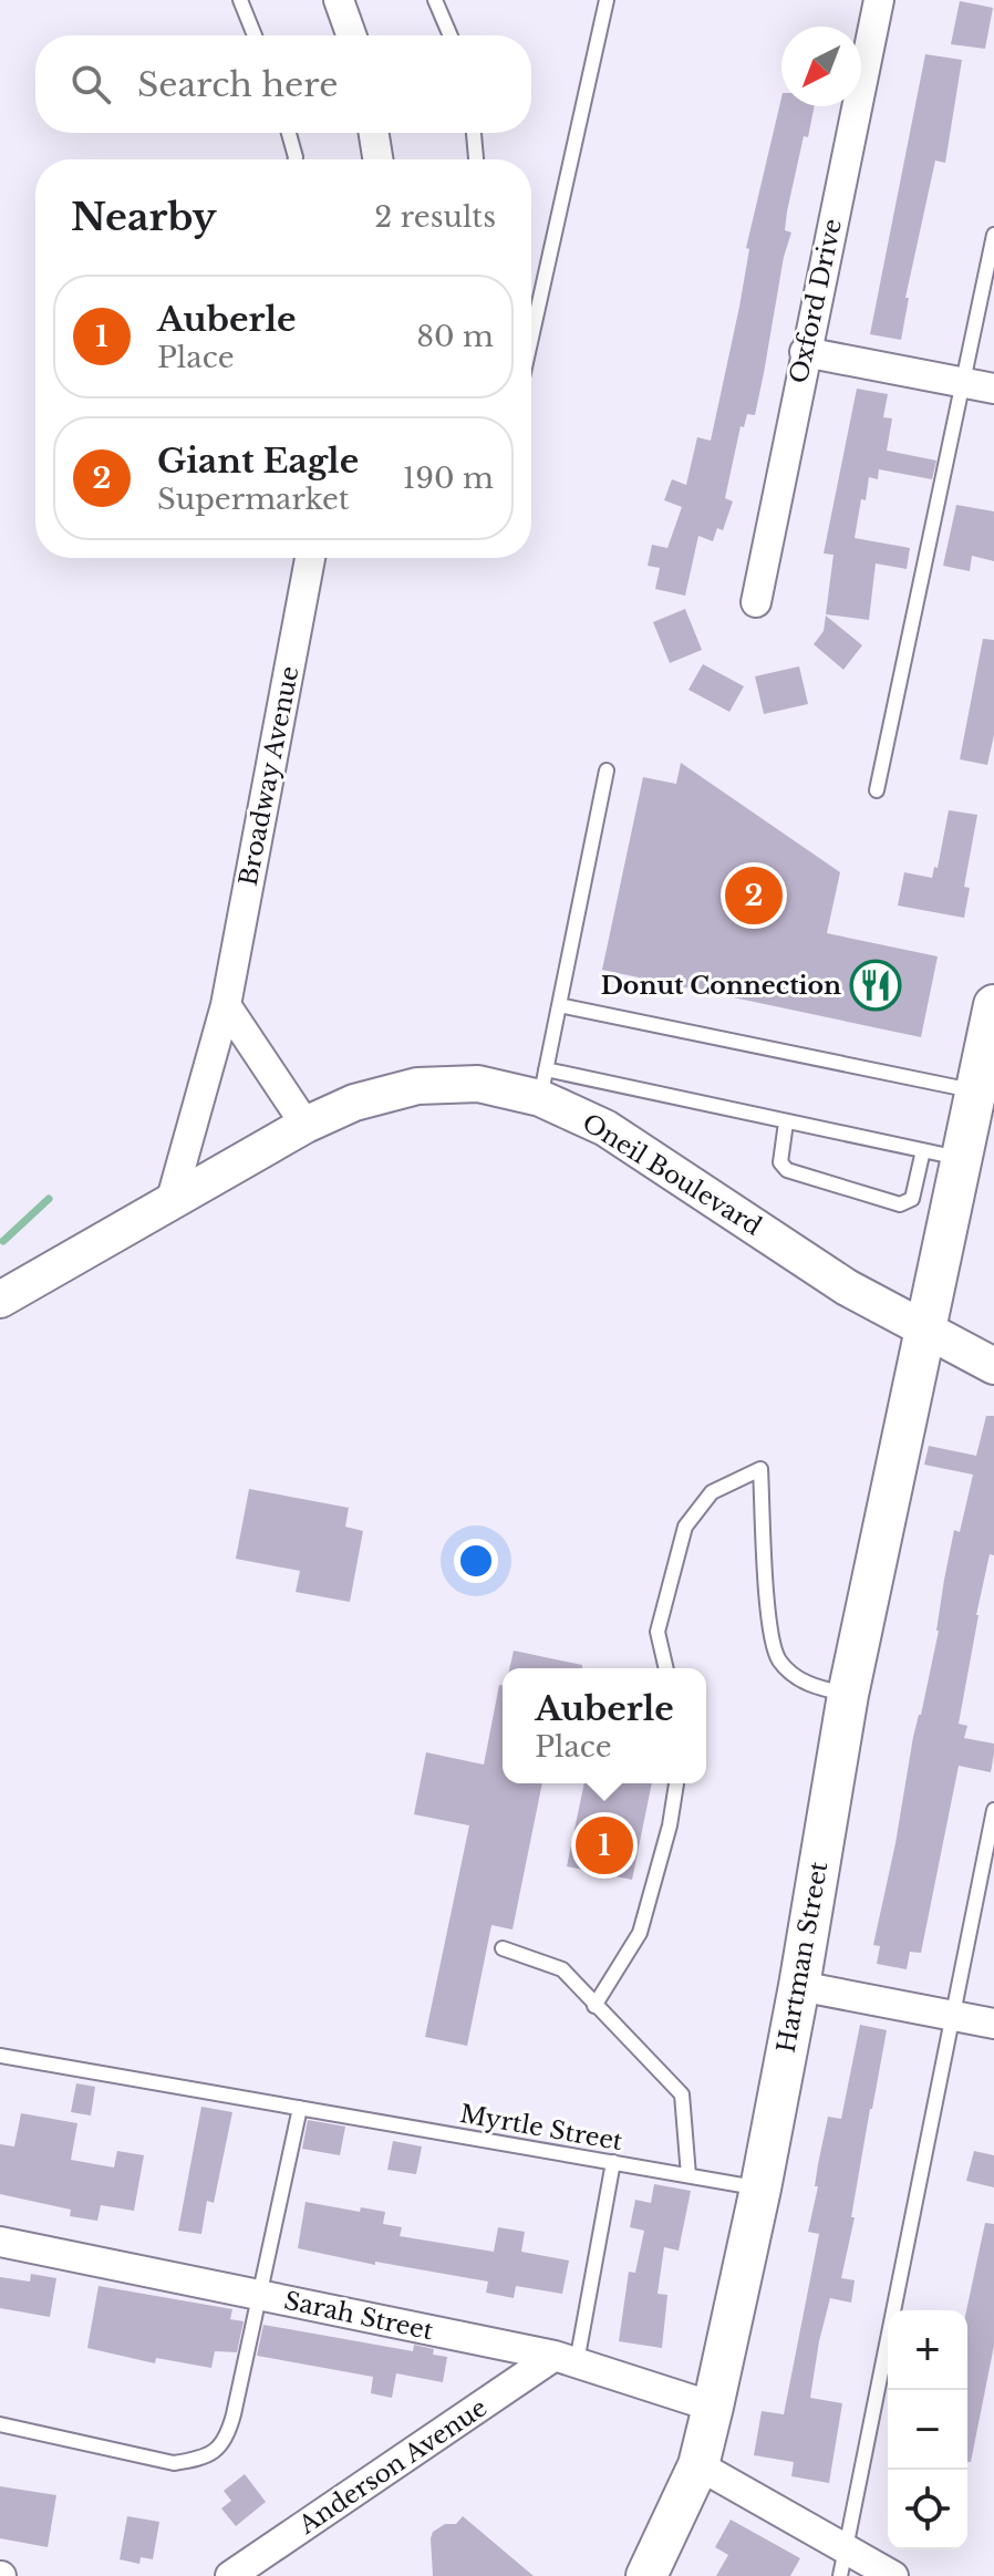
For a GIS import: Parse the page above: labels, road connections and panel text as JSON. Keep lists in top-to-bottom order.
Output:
{
  "streets": {
    "main road": ["Hartman Street"],
    "street": [
      "Oxford Drive",
      "Broadway Avenue",
      "Oneil Boulevard",
      "Sarah Street",
      "Anderson Avenue"
    ],
    "lane": ["Myrtle Street"]
  },
  "crossings": [
    ["Broadway Avenue", "Oneil Boulevard"],
    ["Oneil Boulevard", "Hartman Street"],
    ["Hartman Street", "Myrtle Street"],
    ["Hartman Street", "Sarah Street"],
    ["Sarah Street", "Anderson Avenue"]
  ],
  "places": {
    "restaurant": ["Donut Connection"]
  },
  "north": "bottom left",
  "page": {
    "search": "Search here",
    "heading": ["Nearby", "2 results"],
    "list": [
      {
        "mark": "1",
        "name": "Auberle",
        "note": "Place",
        "value": "80 m"
      },
      {
        "mark": "2",
        "name": "Giant Eagle",
        "note": "Supermarket",
        "value": "190 m"
      }
    ],
    "pins": ["2", "1"],
    "popup": ["Auberle", "Place"],
    "map_buttons": ["+", "−"]
  }
}
